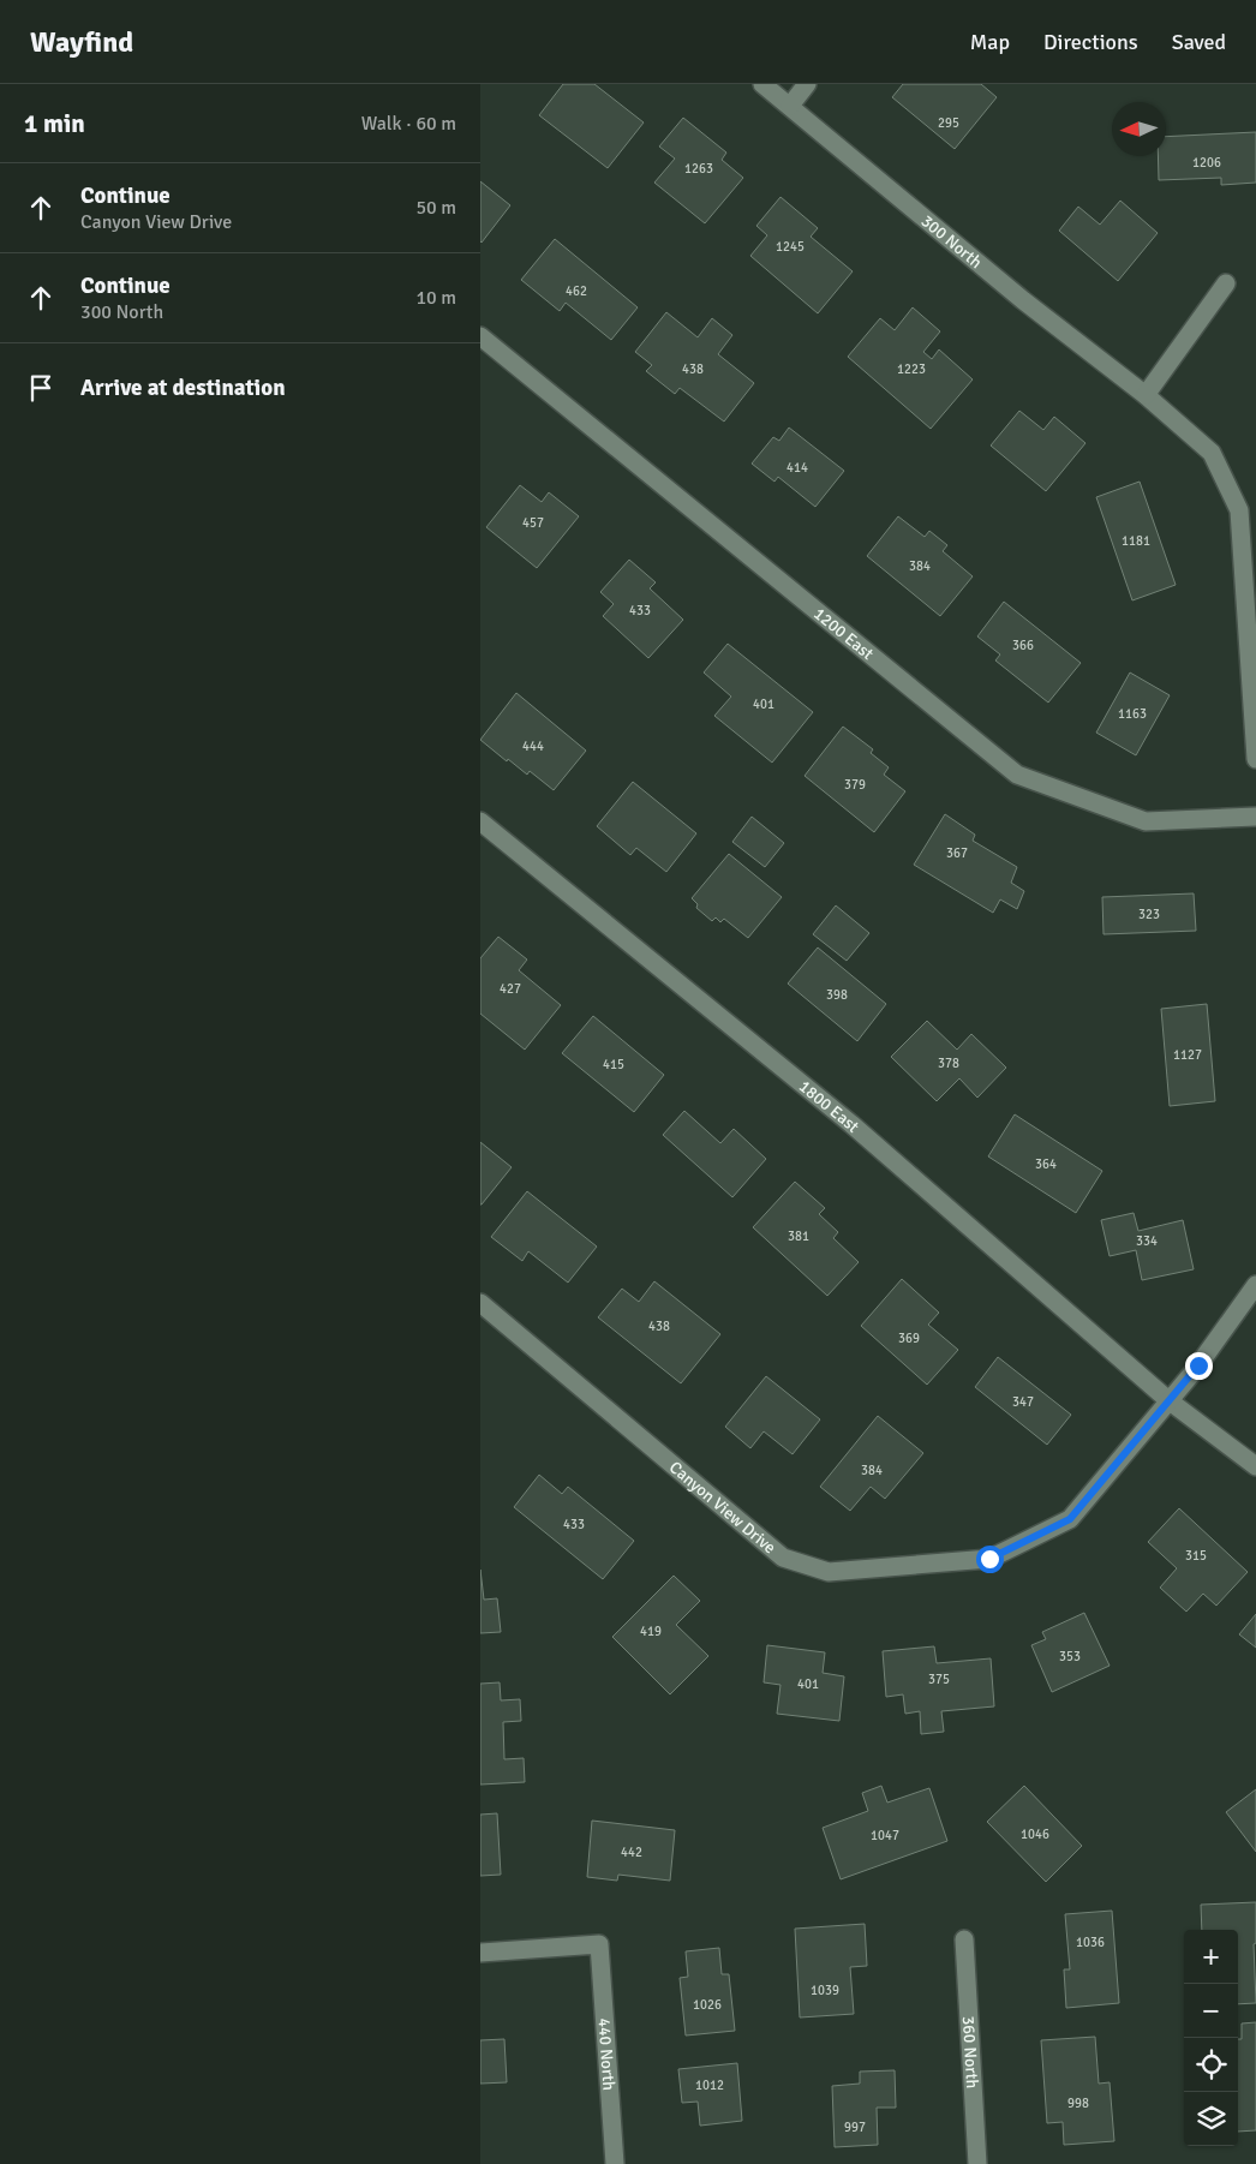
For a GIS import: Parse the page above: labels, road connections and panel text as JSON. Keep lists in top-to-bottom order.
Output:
{
  "streets": {
    "street": [
      "300 North",
      "1200 East",
      "1800 East",
      "Canyon View Drive",
      "360 North",
      "440 North"
    ]
  },
  "crossings": [
    ["1800 East", "Canyon View Drive"]
  ],
  "house_numbers": [
    "295",
    "1206",
    "1263",
    "1245",
    "462",
    "438",
    "1223",
    "414",
    "457",
    "1181",
    "384",
    "433",
    "366",
    "401",
    "1163",
    "444",
    "379",
    "367",
    "323",
    "427",
    "398",
    "1127",
    "378",
    "415",
    "364",
    "381",
    "334",
    "438",
    "369",
    "347",
    "384",
    "433",
    "315",
    "419",
    "353",
    "375",
    "401",
    "1046",
    "1047",
    "442",
    "1036",
    "1039",
    "1026",
    "1012",
    "998",
    "997"
  ],
  "north": "left",
  "page": {
    "header": "Wayfind",
    "nav": ["Map", "Directions", "Saved"],
    "heading": ["1 min", "Walk · 60 m"],
    "list": [
      ["Continue", "Canyon View Drive", "50 m"],
      ["Continue", "300 North", "10 m"],
      "Arrive at destination"
    ],
    "map_buttons": ["+", "−"]
  }
}
